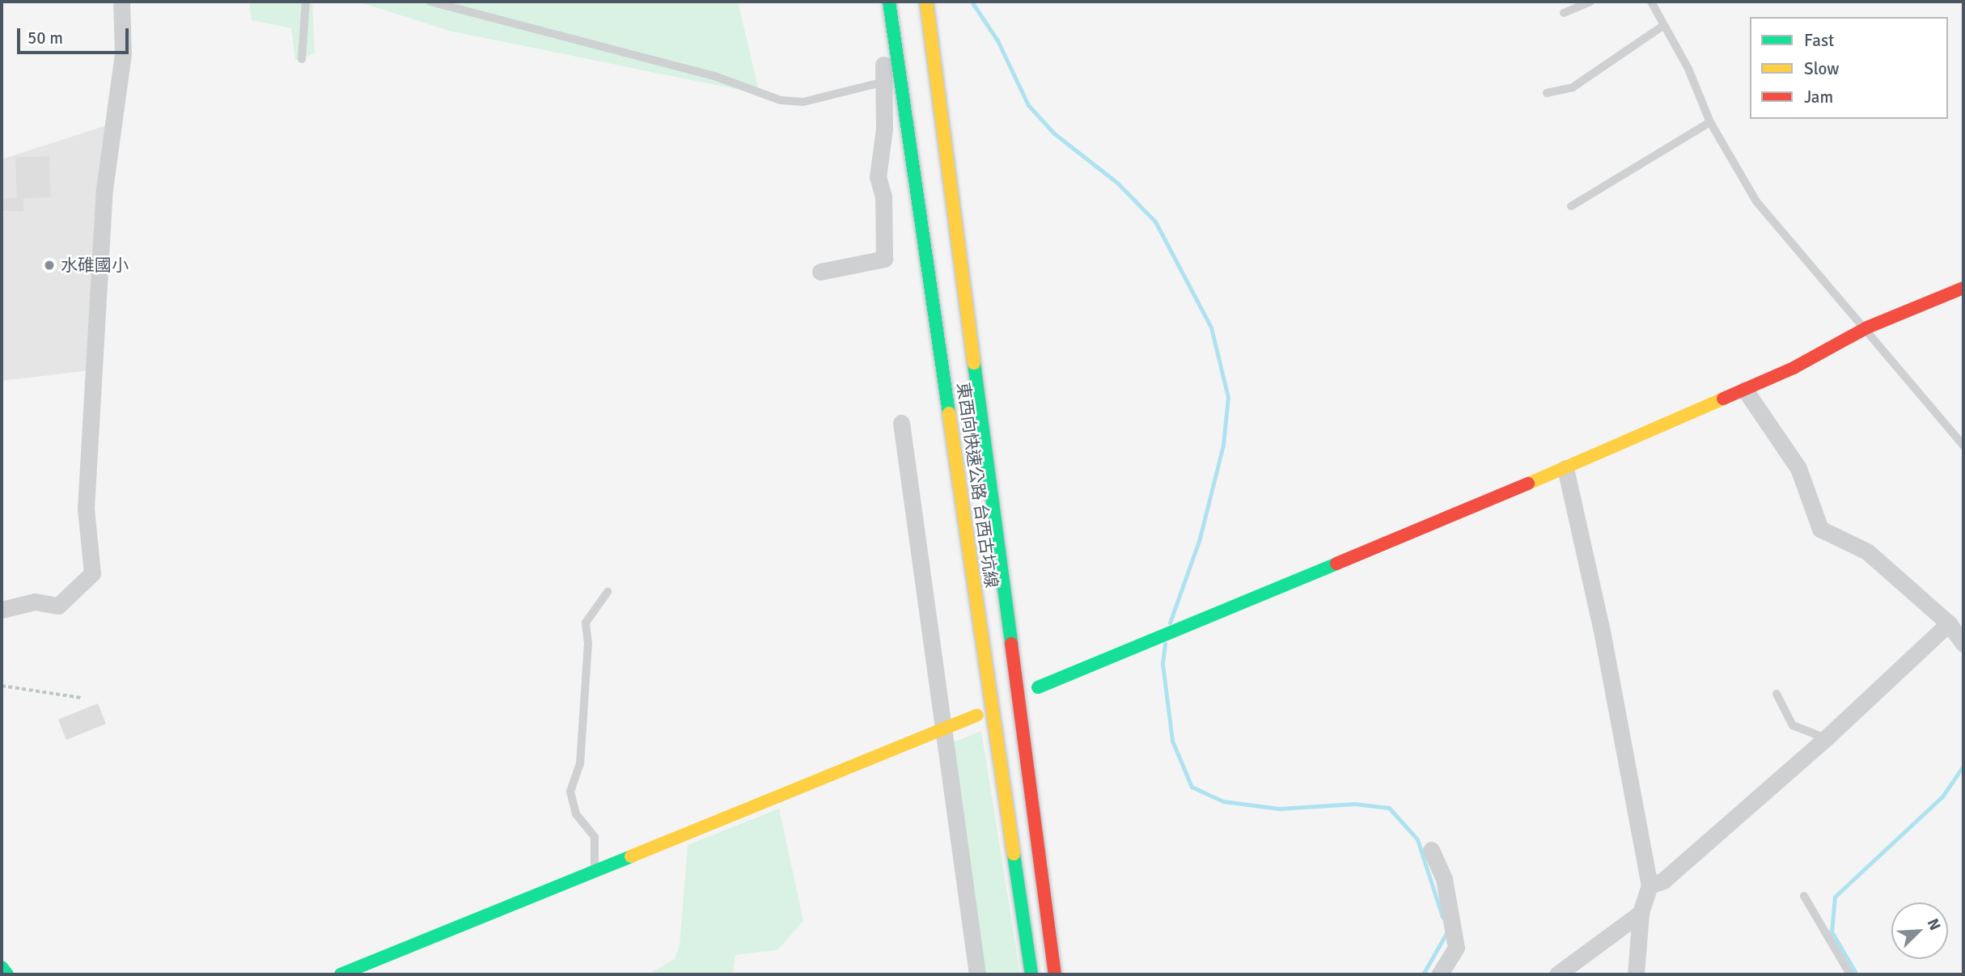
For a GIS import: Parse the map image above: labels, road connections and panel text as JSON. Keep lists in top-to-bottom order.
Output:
{
  "streets": {
    "main road": ["東西向快速公路 台西古坑線"]
  },
  "places": ["水碓國小"],
  "legend": ["Fast", "Slow", "Jam"],
  "scale_bar": "50 m",
  "north": "top right"
}
